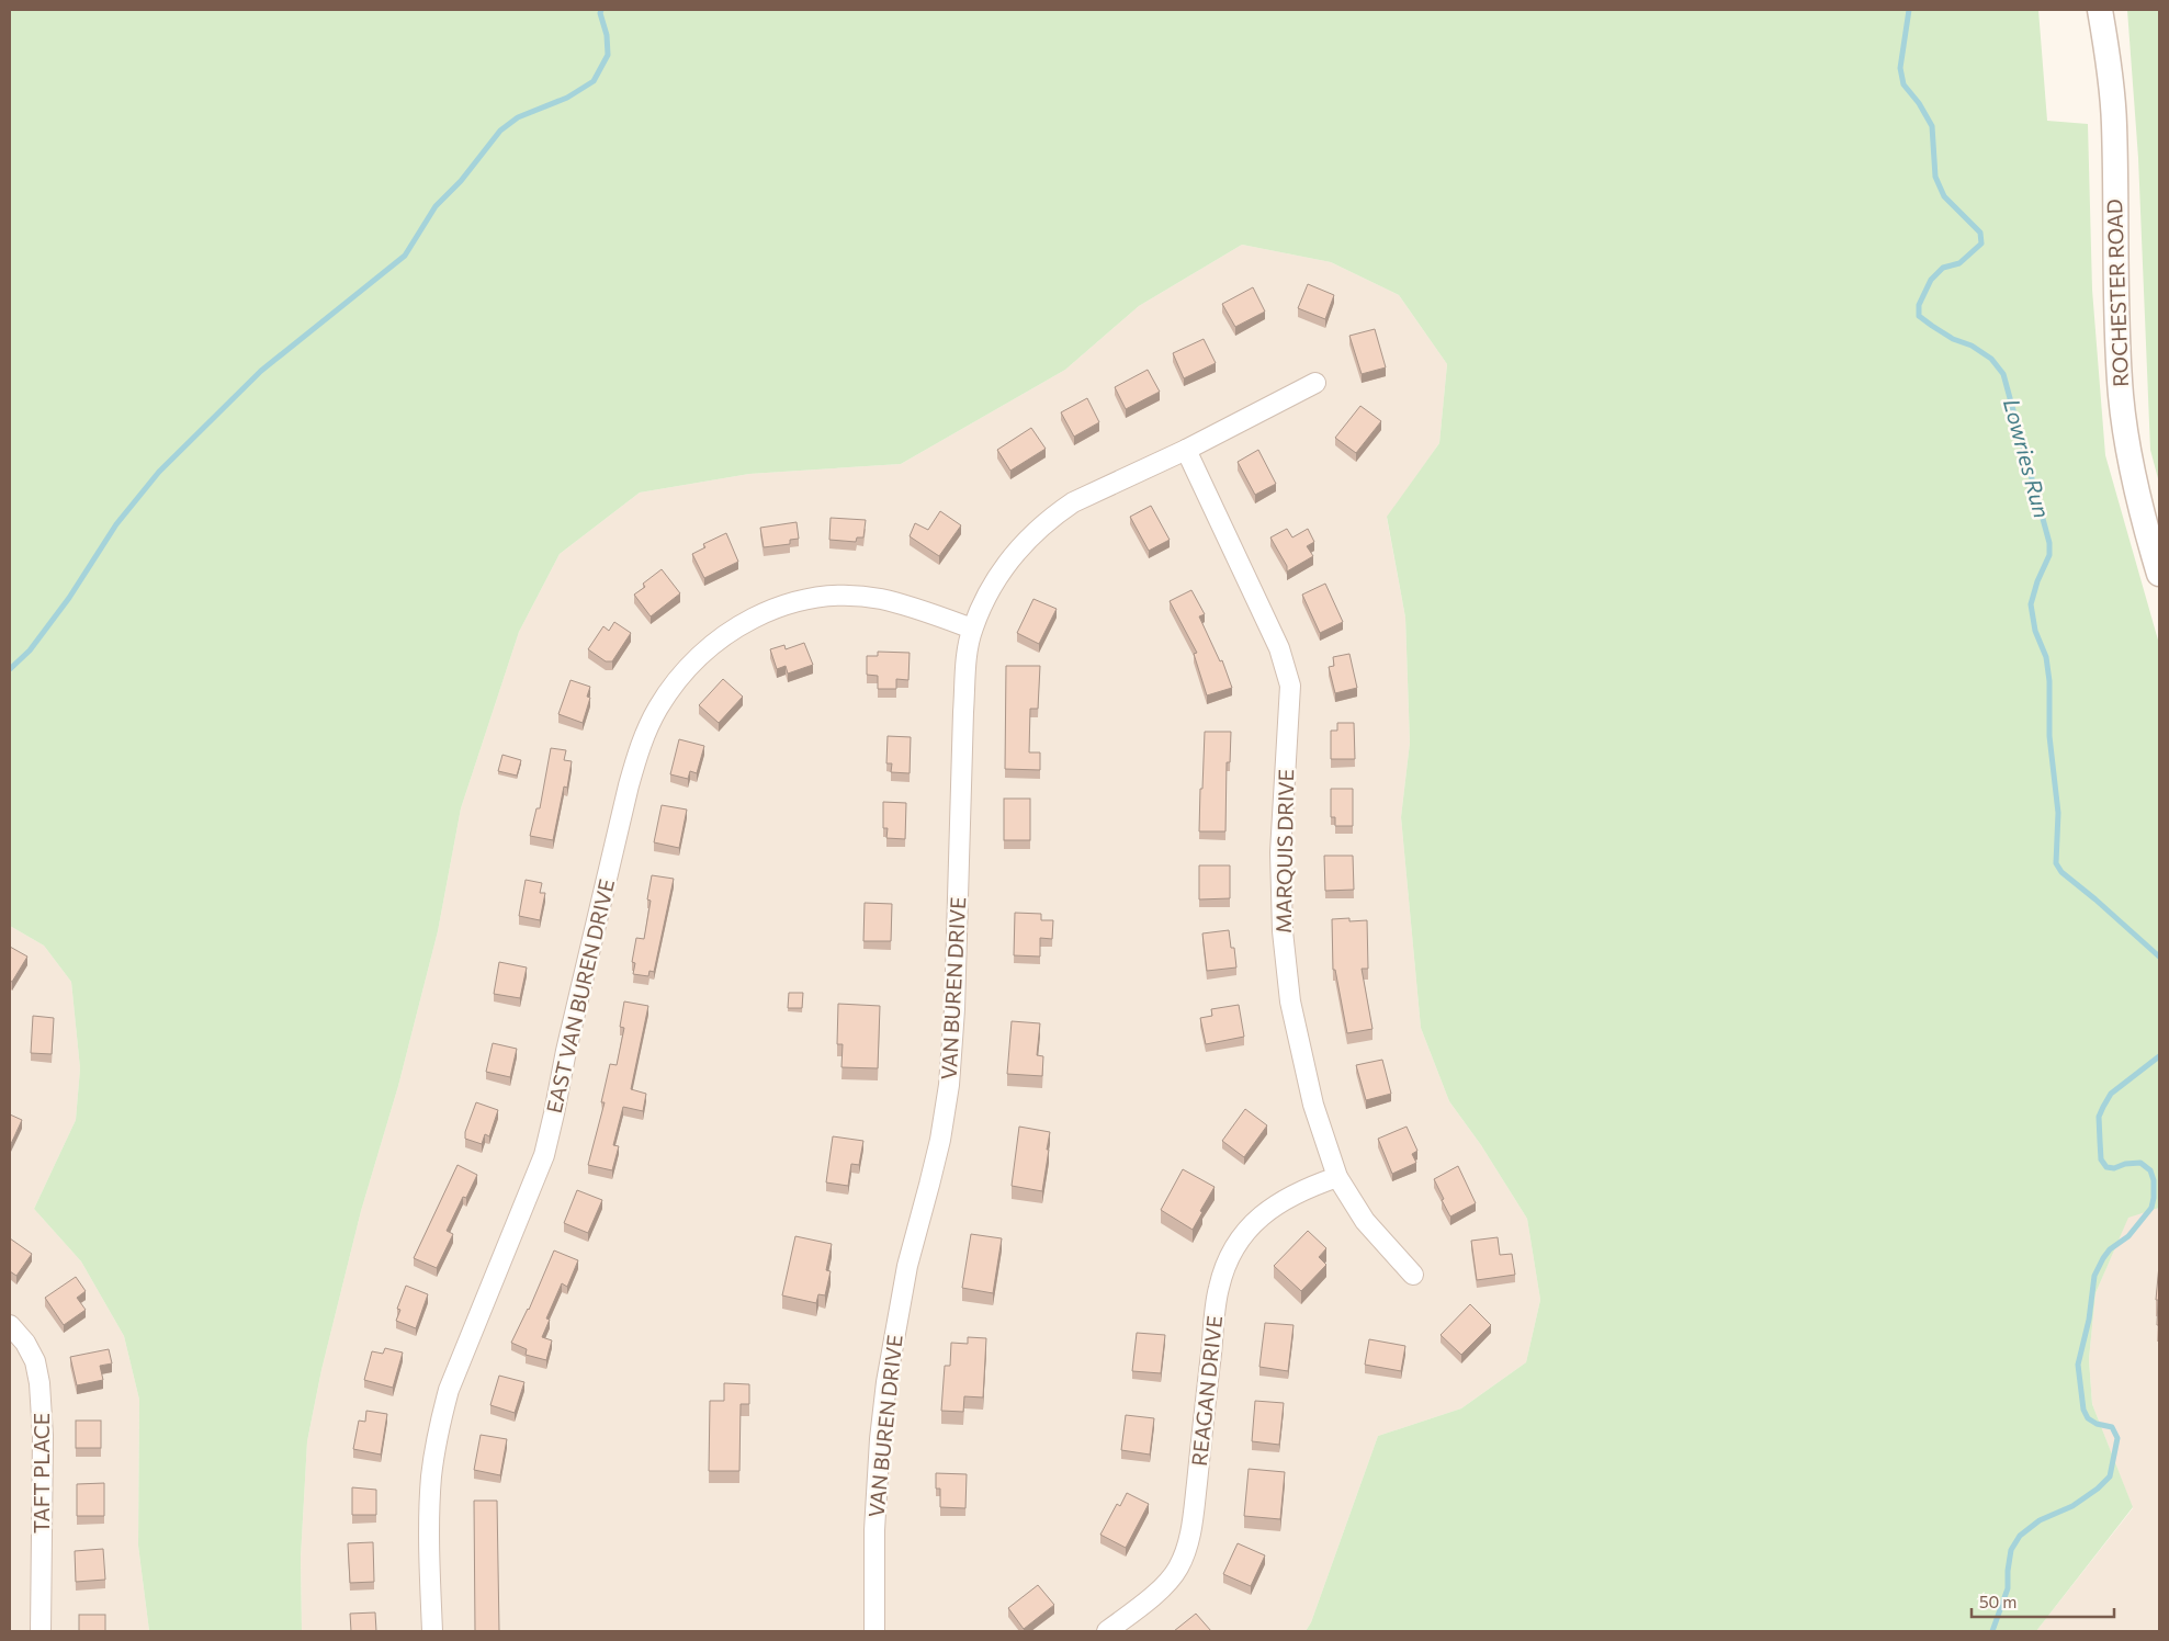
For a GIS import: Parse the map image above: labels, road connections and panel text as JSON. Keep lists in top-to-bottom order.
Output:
{
  "streets": {
    "street": [
      "ROCHESTER ROAD",
      "MARQUIS DRIVE",
      "VAN BUREN DRIVE",
      "EAST VAN BUREN DRIVE",
      "REAGAN DRIVE",
      "TAFT PLACE"
    ]
  },
  "crossings": [
    ["MARQUIS DRIVE", "VAN BUREN DRIVE"],
    ["MARQUIS DRIVE", "REAGAN DRIVE"],
    ["VAN BUREN DRIVE", "EAST VAN BUREN DRIVE"]
  ],
  "water": ["Lowries Run"],
  "scale_bar": "50 m"
}
